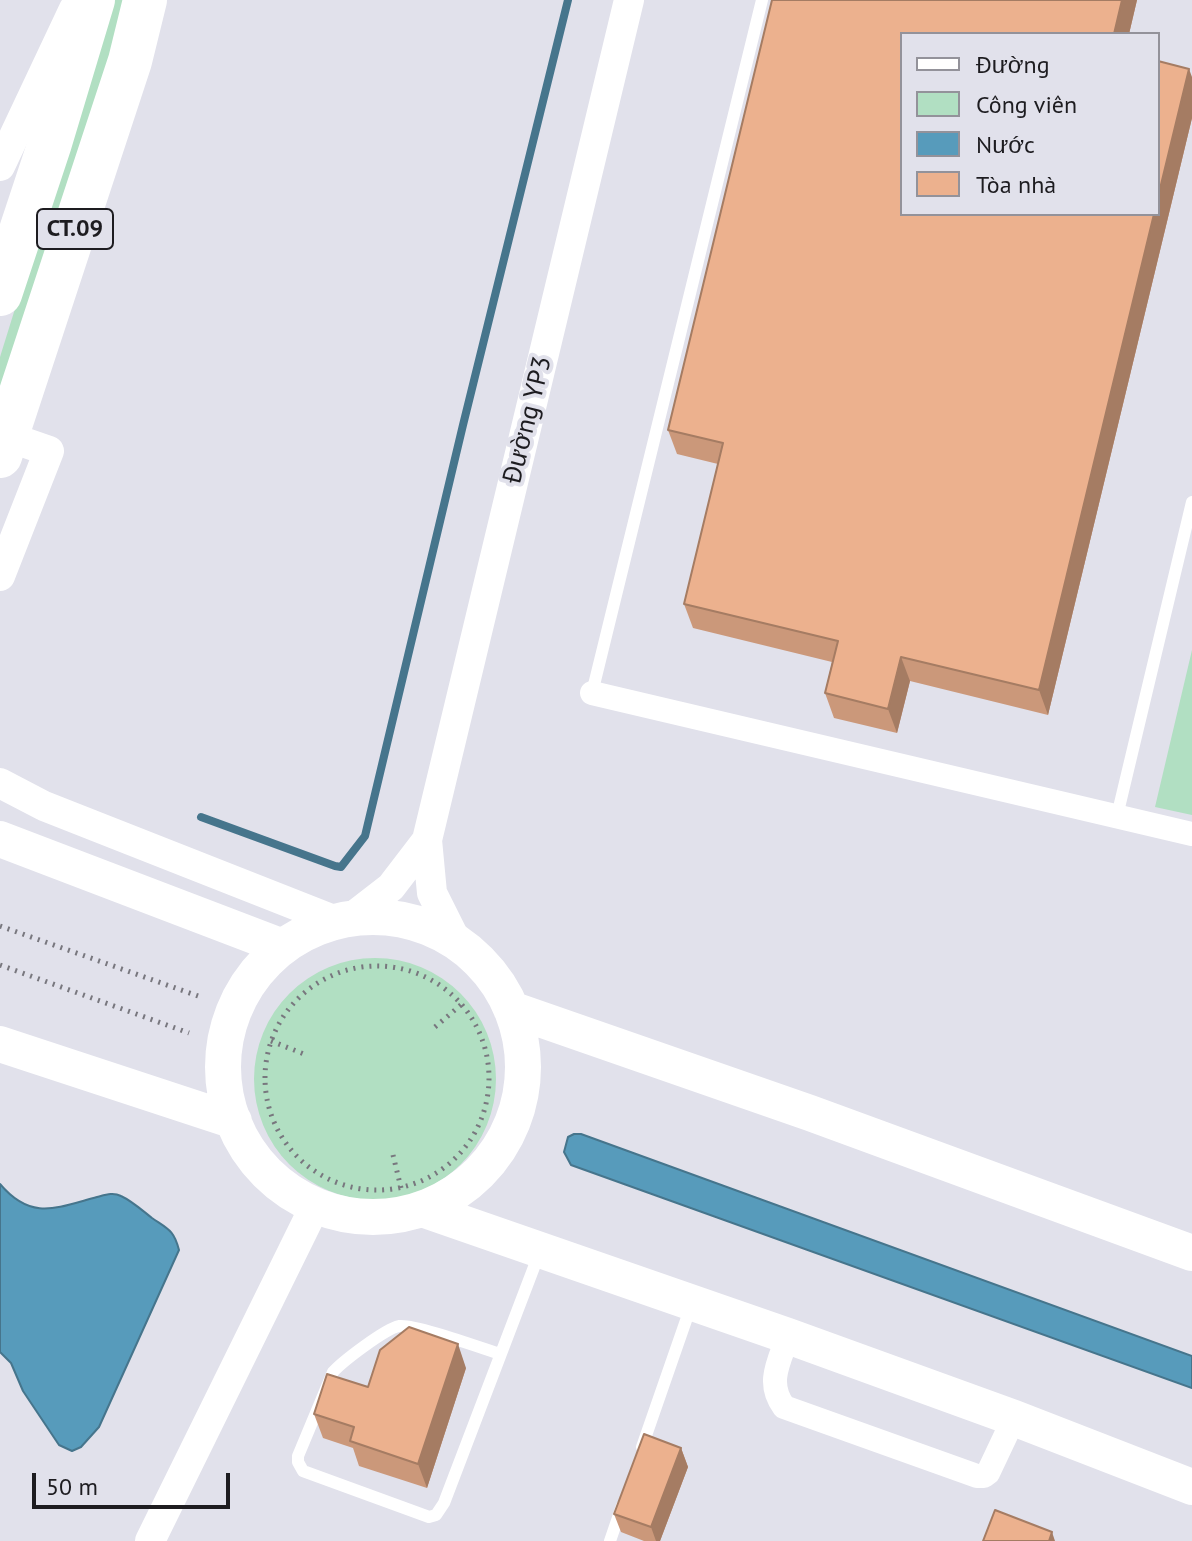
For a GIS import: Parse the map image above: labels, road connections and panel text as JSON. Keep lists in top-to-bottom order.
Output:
{
  "streets": {
    "highway": ["CT.09"],
    "street": ["Đường YP3"]
  },
  "legend": [
    "Đường",
    "Công viên",
    "Nước",
    "Tòa nhà"
  ],
  "scale_bar": "50 m"
}
